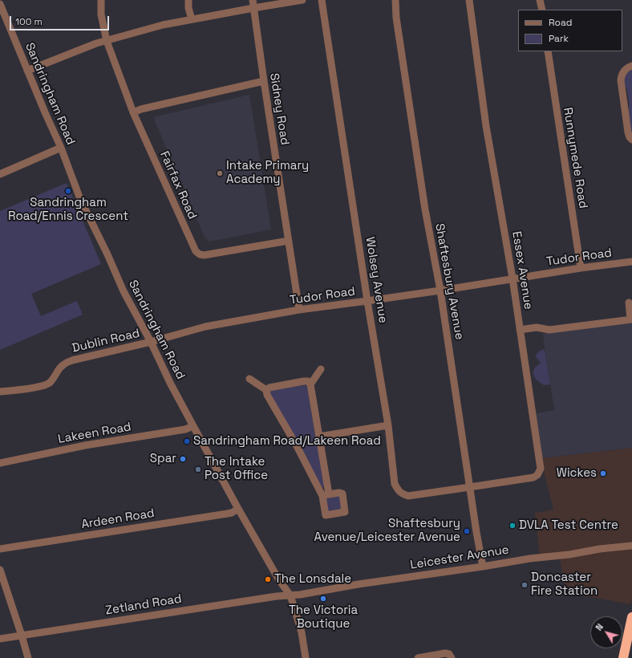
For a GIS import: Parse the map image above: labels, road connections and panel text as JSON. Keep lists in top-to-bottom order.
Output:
{
  "streets": {
    "street": [
      "Sandringham Road",
      "Sidney Road",
      "Runnymede Road",
      "Fairfax Road",
      "Tudor Road",
      "Essex Avenue",
      "Wolsey Avenue",
      "Shaftesbury Avenue",
      "Dublin Road",
      "Lakeen Road",
      "Ardeen Road",
      "Leicester Avenue",
      "Zetland Road"
    ]
  },
  "crossings": [
    ["Sandringham Road", "Tudor Road"],
    ["Sandringham Road", "Dublin Road"],
    ["Sandringham Road", "Lakeen Road"],
    ["Sandringham Road", "Ardeen Road"],
    ["Sandringham Road", "Leicester Avenue"],
    ["Sandringham Road", "Zetland Road"],
    ["Sidney Road", "Fairfax Road"],
    ["Sidney Road", "Tudor Road"],
    ["Runnymede Road", "Tudor Road"],
    ["Tudor Road", "Essex Avenue"],
    ["Tudor Road", "Wolsey Avenue"],
    ["Tudor Road", "Shaftesbury Avenue"],
    ["Tudor Road", "Dublin Road"],
    ["Essex Avenue", "Wolsey Avenue"],
    ["Essex Avenue", "Shaftesbury Avenue"],
    ["Wolsey Avenue", "Shaftesbury Avenue"],
    ["Shaftesbury Avenue", "Leicester Avenue"],
    ["Leicester Avenue", "Zetland Road"]
  ],
  "places": [
    "Intake Primary Academy",
    "Sandringham Road/Ennis Crescent",
    "Sandringham Road/Lakeen Road",
    "Spar",
    "The Intake Post Office",
    "Wickes",
    "DVLA Test Centre",
    "Shaftesbury Avenue/Leicester Avenue",
    "The Lonsdale",
    "Doncaster Fire Station",
    "The Victoria Boutique"
  ],
  "legend": ["Road", "Park"],
  "scale_bar": "100 m",
  "north": "top left"
}
